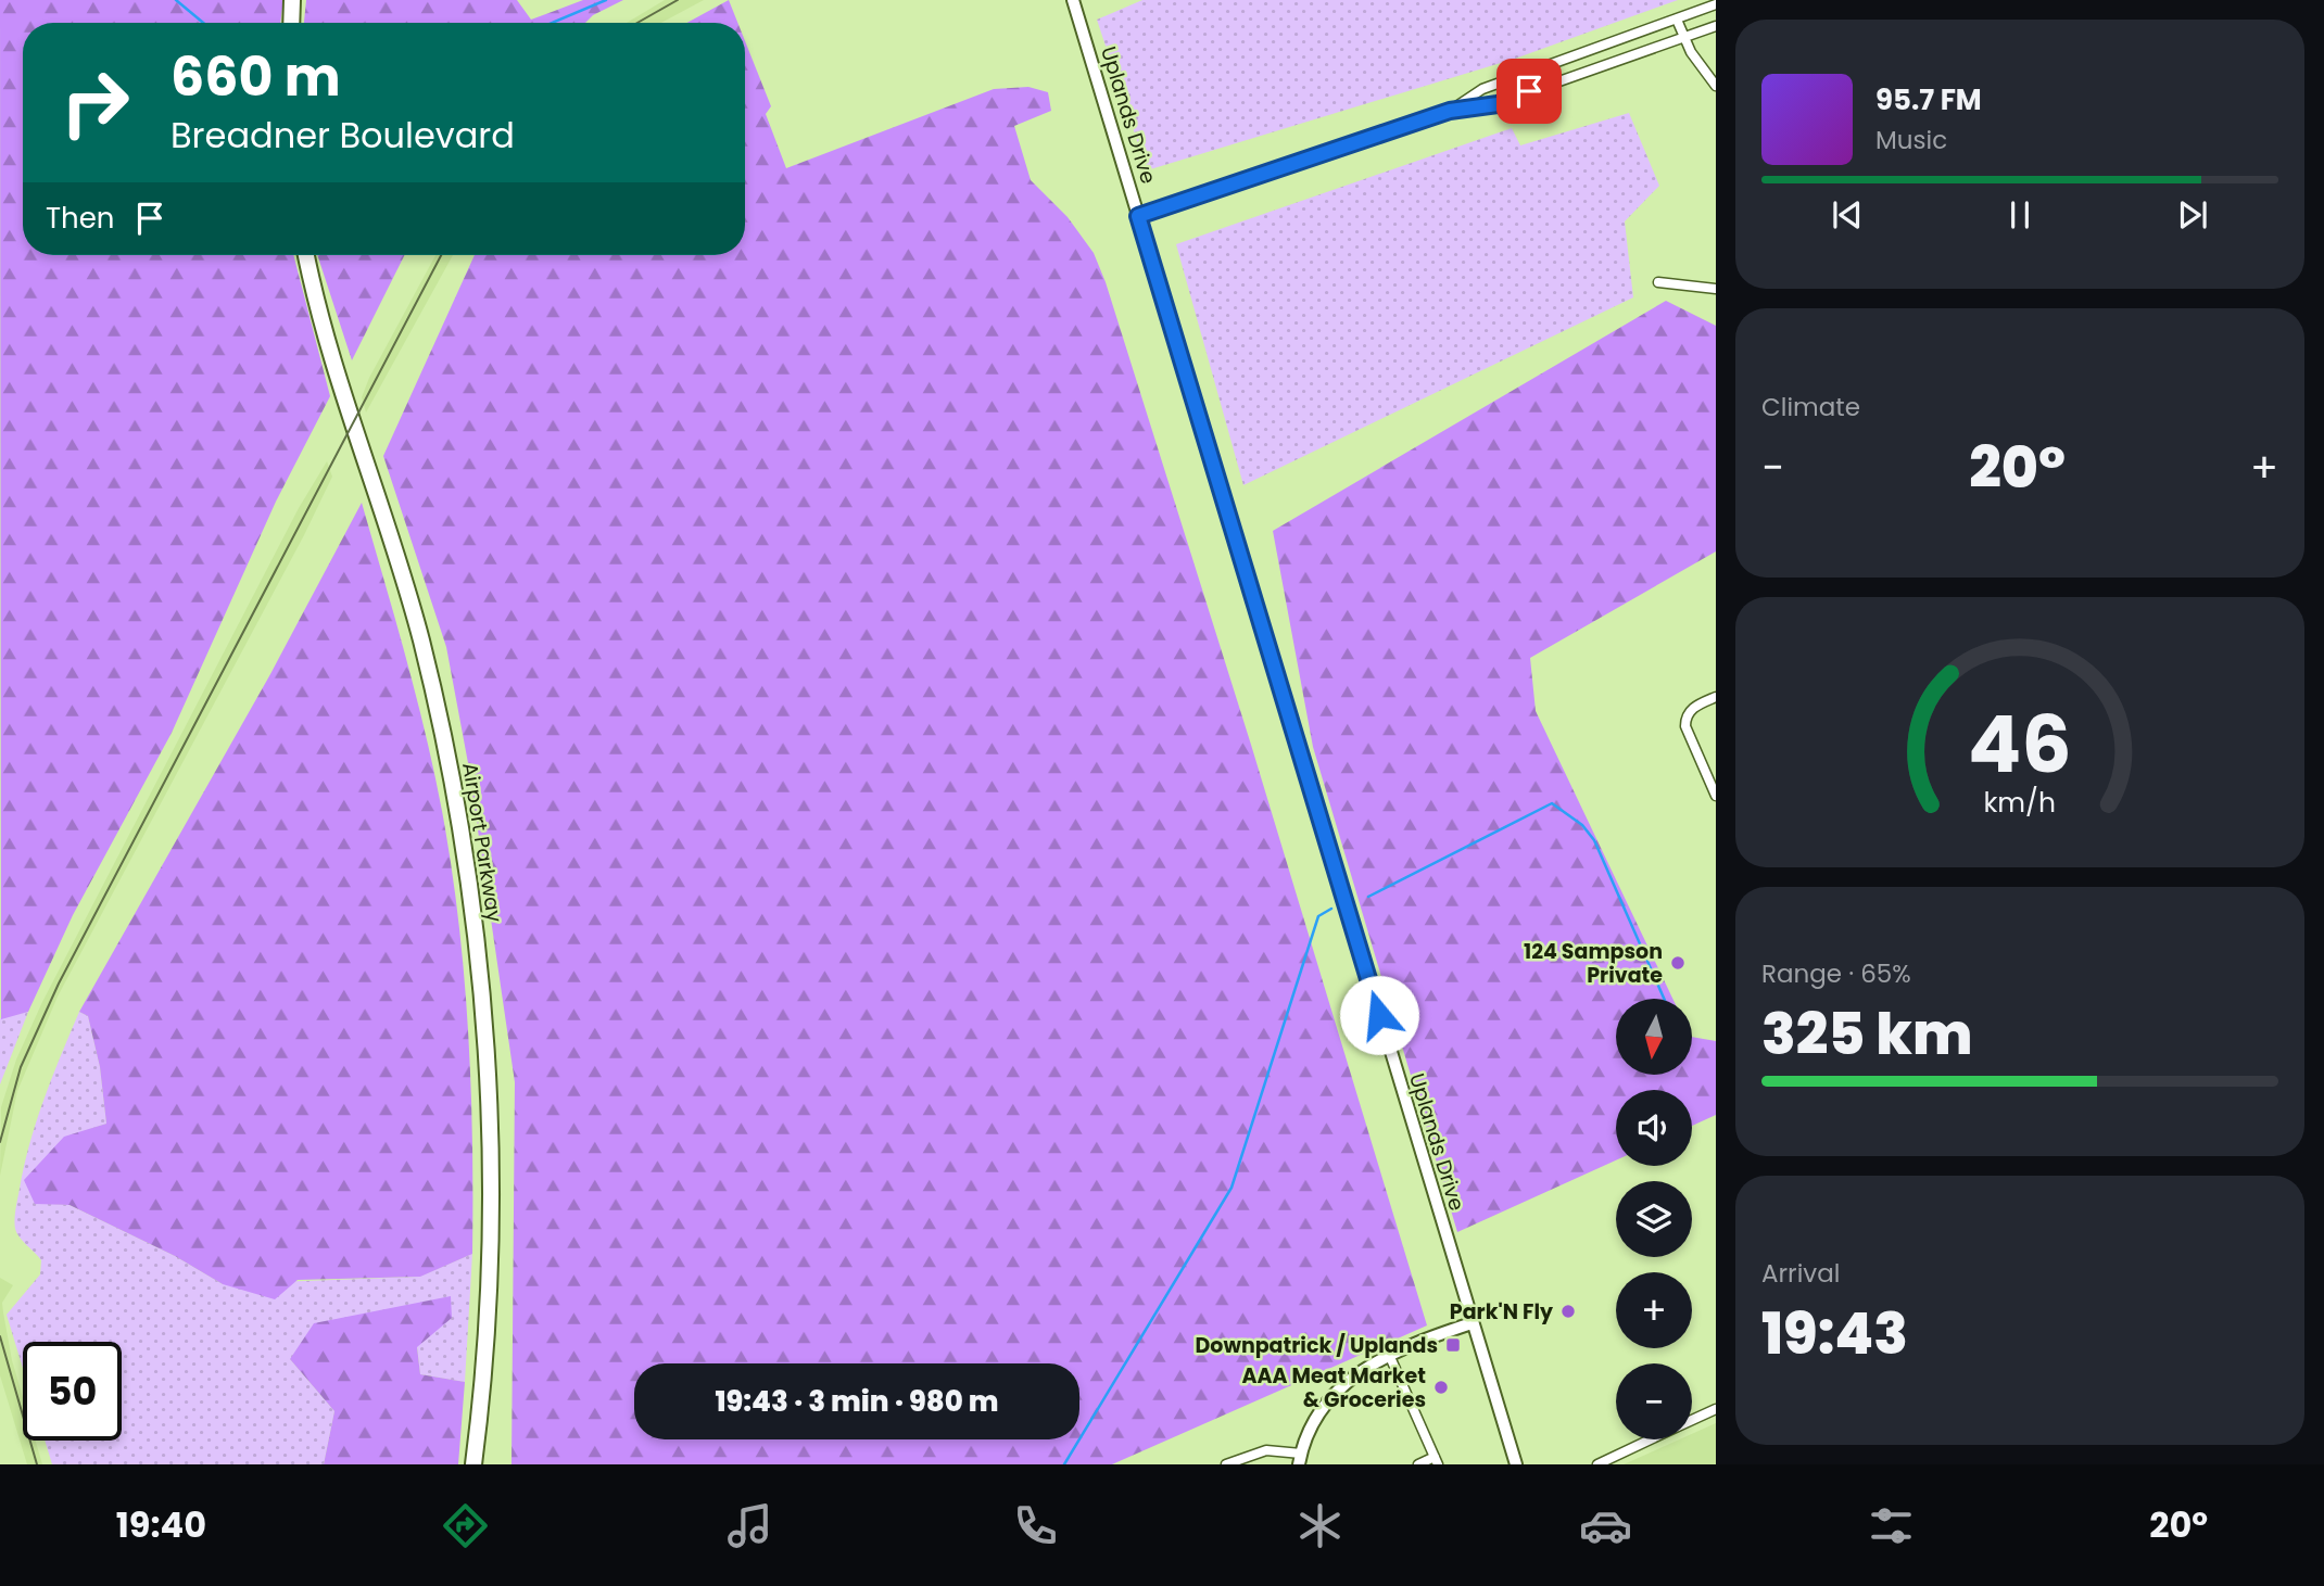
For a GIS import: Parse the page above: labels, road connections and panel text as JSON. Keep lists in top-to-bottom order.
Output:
{
  "streets": {
    "highway": ["Airport Parkway"],
    "main road": ["Uplands Drive"]
  },
  "places": {
    "other": ["124 Sampson Private", "Park'N Fly", "AAA Meat Market & Groceries"],
    "transit": ["Downpatrick / Uplands"]
  },
  "north": "bottom",
  "page": {
    "turn": ["660 m", "Breadner Boulevard"],
    "song": ["95.7 FM", "Music"],
    "then": "Then",
    "tile": [
      "Climate",
      ["Range · 65%", "325 km"],
      ["Arrival", "19:43"]
    ],
    "heat": ["−", "20°", "+"],
    "map_buttons": ["+", "−"],
    "limit": "50",
    "trip": "19:43 · 3 min · 980 m",
    "tabs": ["19:40", "20°"],
    "gauge": ["46", "km/h"]
  }
}
